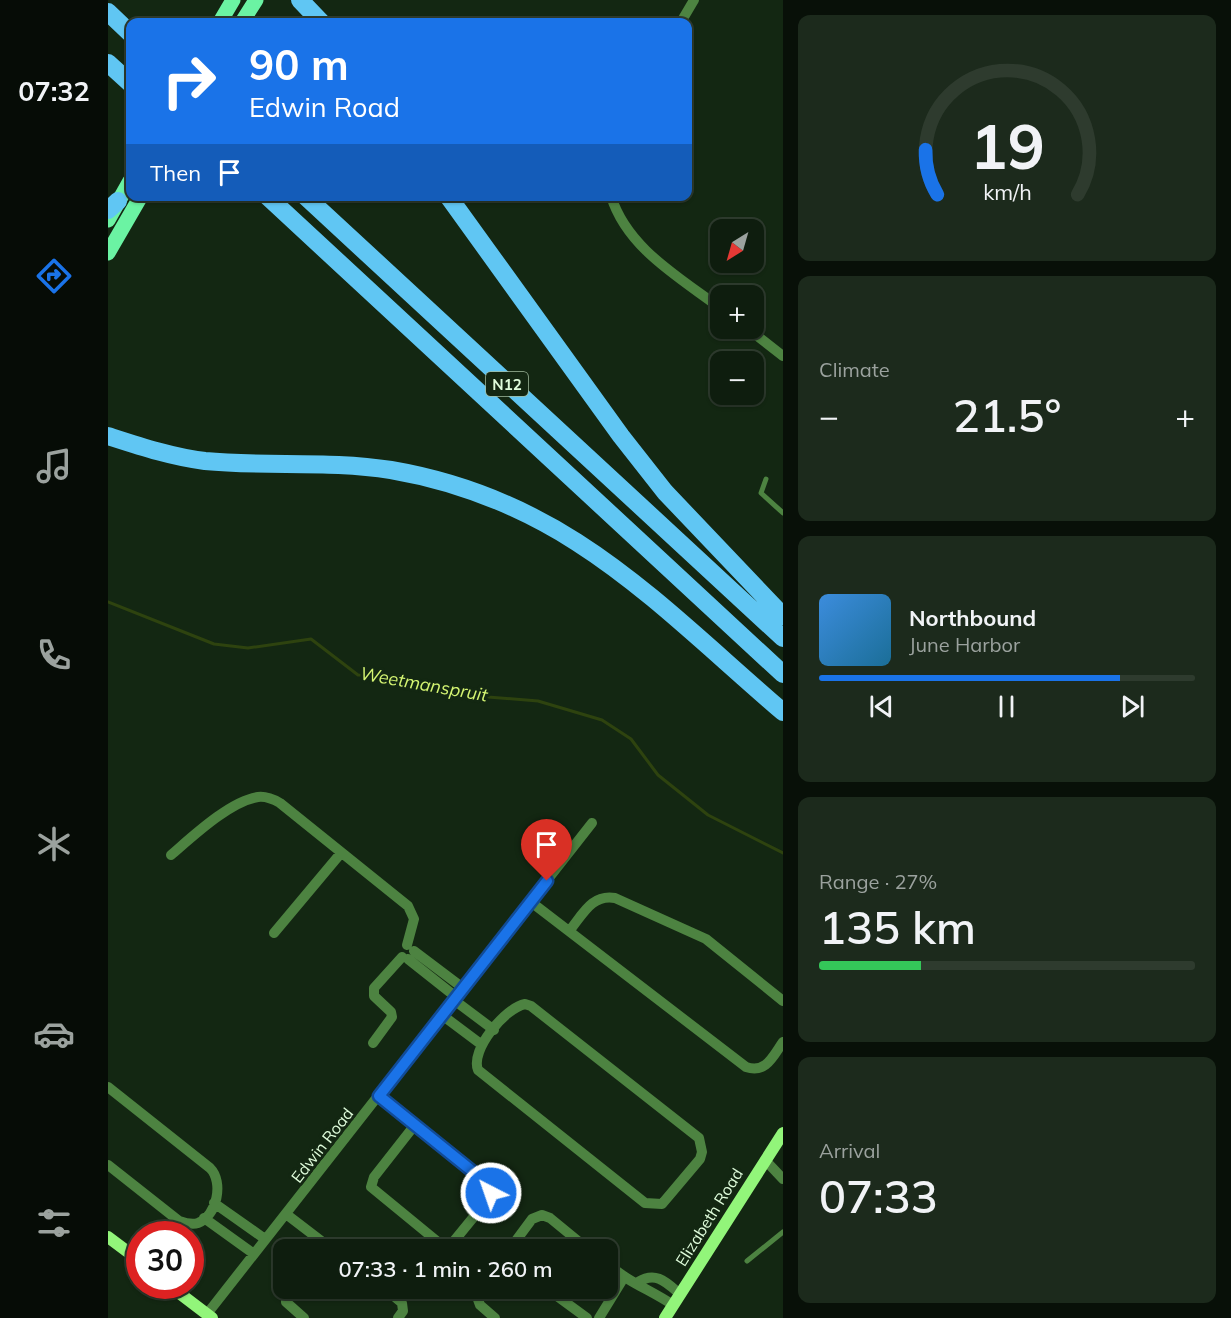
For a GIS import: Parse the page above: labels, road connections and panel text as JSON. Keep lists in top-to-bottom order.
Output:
{
  "streets": {
    "highway": ["N12"],
    "street": ["Edwin Road", "Elizabeth Road"]
  },
  "water": ["Weetmanspruit"],
  "north": "bottom left",
  "page": {
    "tabs": "07:32",
    "turn": ["90 m", "Edwin Road"],
    "then": "Then",
    "map_buttons": ["+", "−"],
    "tile": [
      "Climate",
      ["Range · 27%", "135 km"],
      ["Arrival", "07:33"]
    ],
    "heat": ["−", "21.5°", "+"],
    "song": ["Northbound", "June Harbor"],
    "limit": "30",
    "trip": "07:33 · 1 min · 260 m",
    "gauge": ["19", "km/h"]
  }
}
